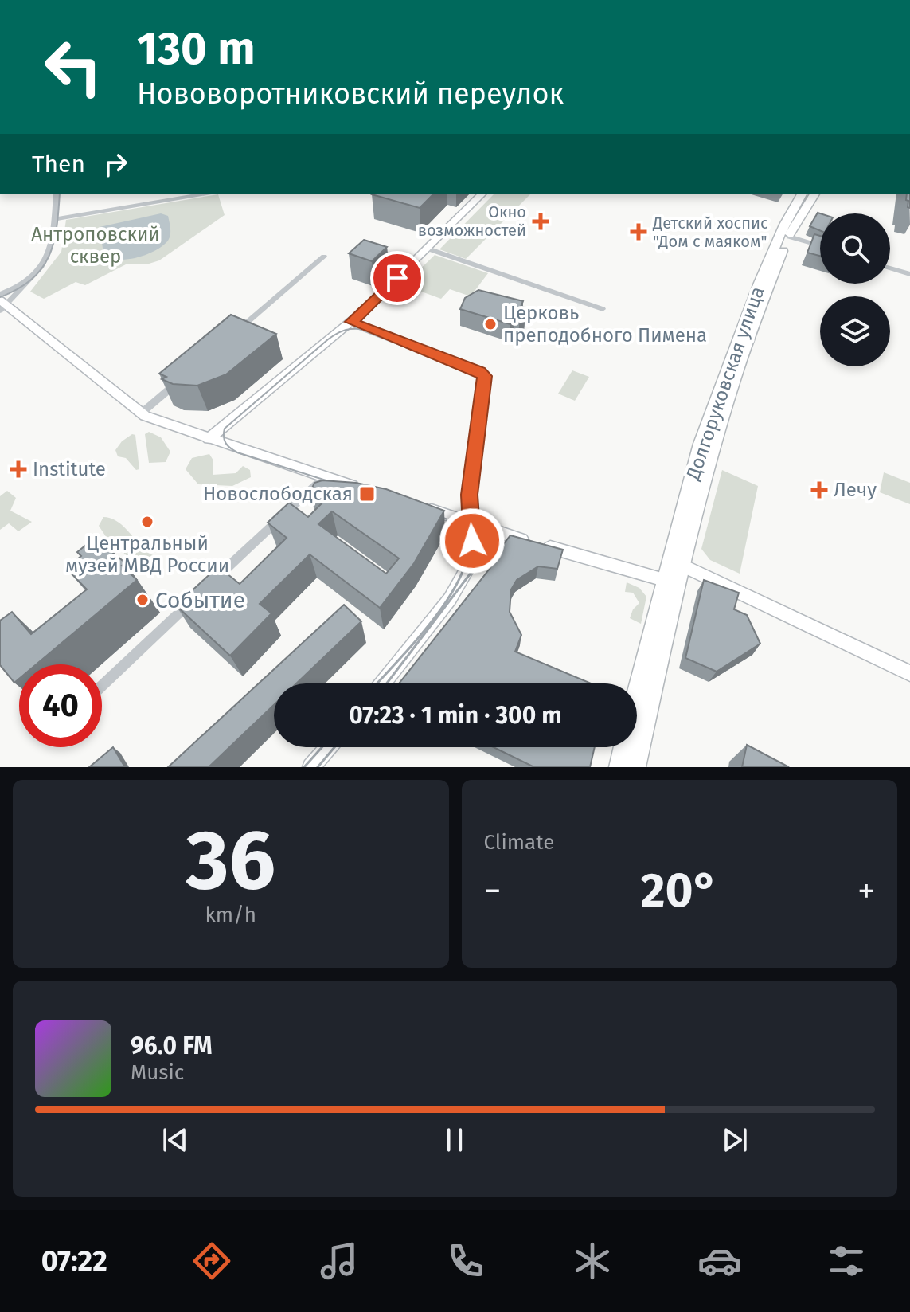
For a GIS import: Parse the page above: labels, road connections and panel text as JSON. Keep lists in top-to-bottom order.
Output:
{
  "streets": {
    "main road": ["Долгоруковская улица"]
  },
  "parks": ["Антроповский сквер"],
  "places": {
    "health": [
      "Окно возможностей",
      "Детский хоспис \"Дом с маяком\"",
      "Institute",
      "Лечу"
    ],
    "other": ["Церковь преподобного Пимена", "Центральный музей МВД России", "Событие"],
    "transit": ["Новослободская"]
  },
  "page": {
    "turn": ["130 m", "Нововоротниковский переулок"],
    "then": "Then",
    "limit": "40",
    "trip": "07:23 · 1 min · 300 m",
    "tile": [
      ["36", "km/h"],
      "Climate"
    ],
    "heat": ["−", "20°", "+"],
    "song": ["96.0 FM", "Music"],
    "tabs": "07:22"
  }
}
